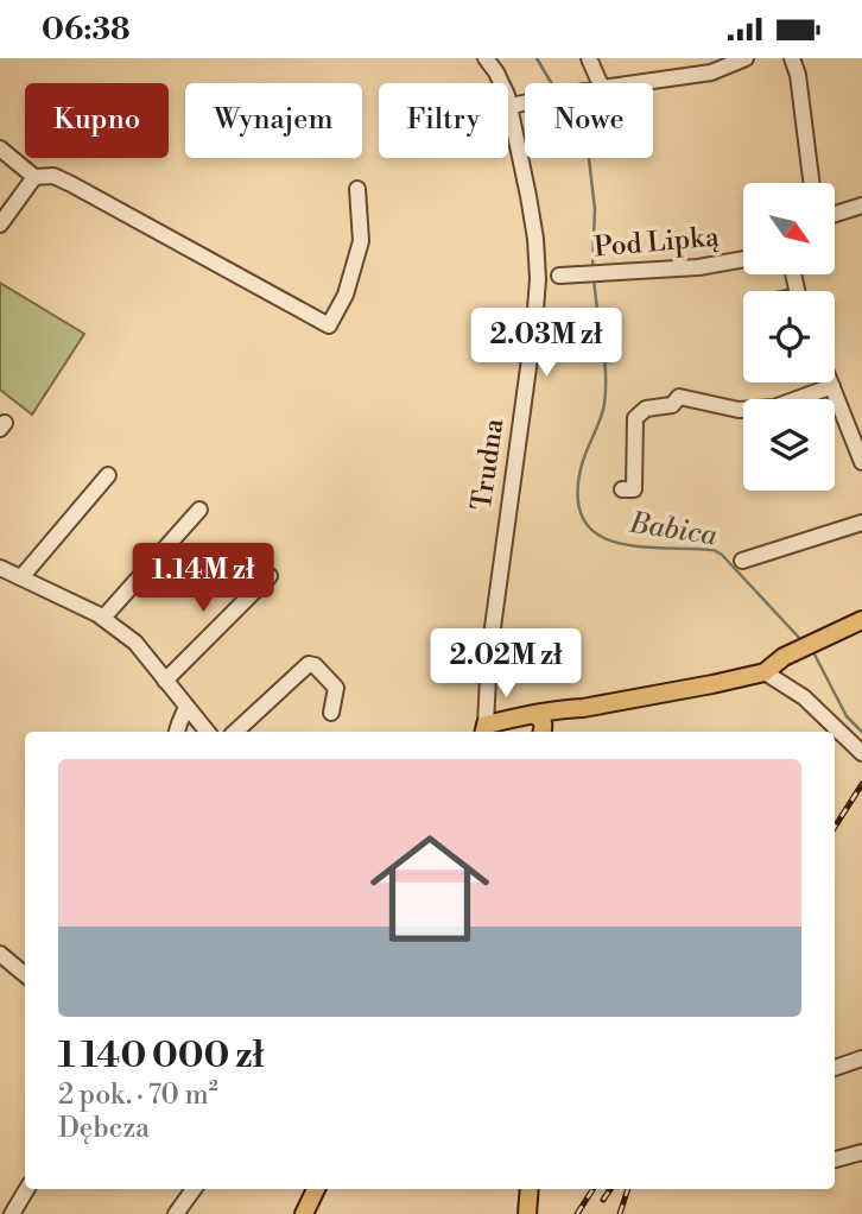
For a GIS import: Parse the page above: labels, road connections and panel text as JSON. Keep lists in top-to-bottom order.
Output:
{
  "streets": {
    "street": ["Pod Lipką", "Trudna"]
  },
  "water": ["Babica"],
  "north": "bottom right",
  "page": {
    "status": "06:38",
    "chip": [
      "Kupno",
      "Wynajem",
      "Filtry",
      "Nowe"
    ],
    "price": ["2.03M zł", "1.14M zł", "2.02M zł"],
    "list": [
      {
        "name": "1 140 000 zł",
        "note": "2 pok. · 70 m² · Dębcza"
      }
    ]
  }
}
